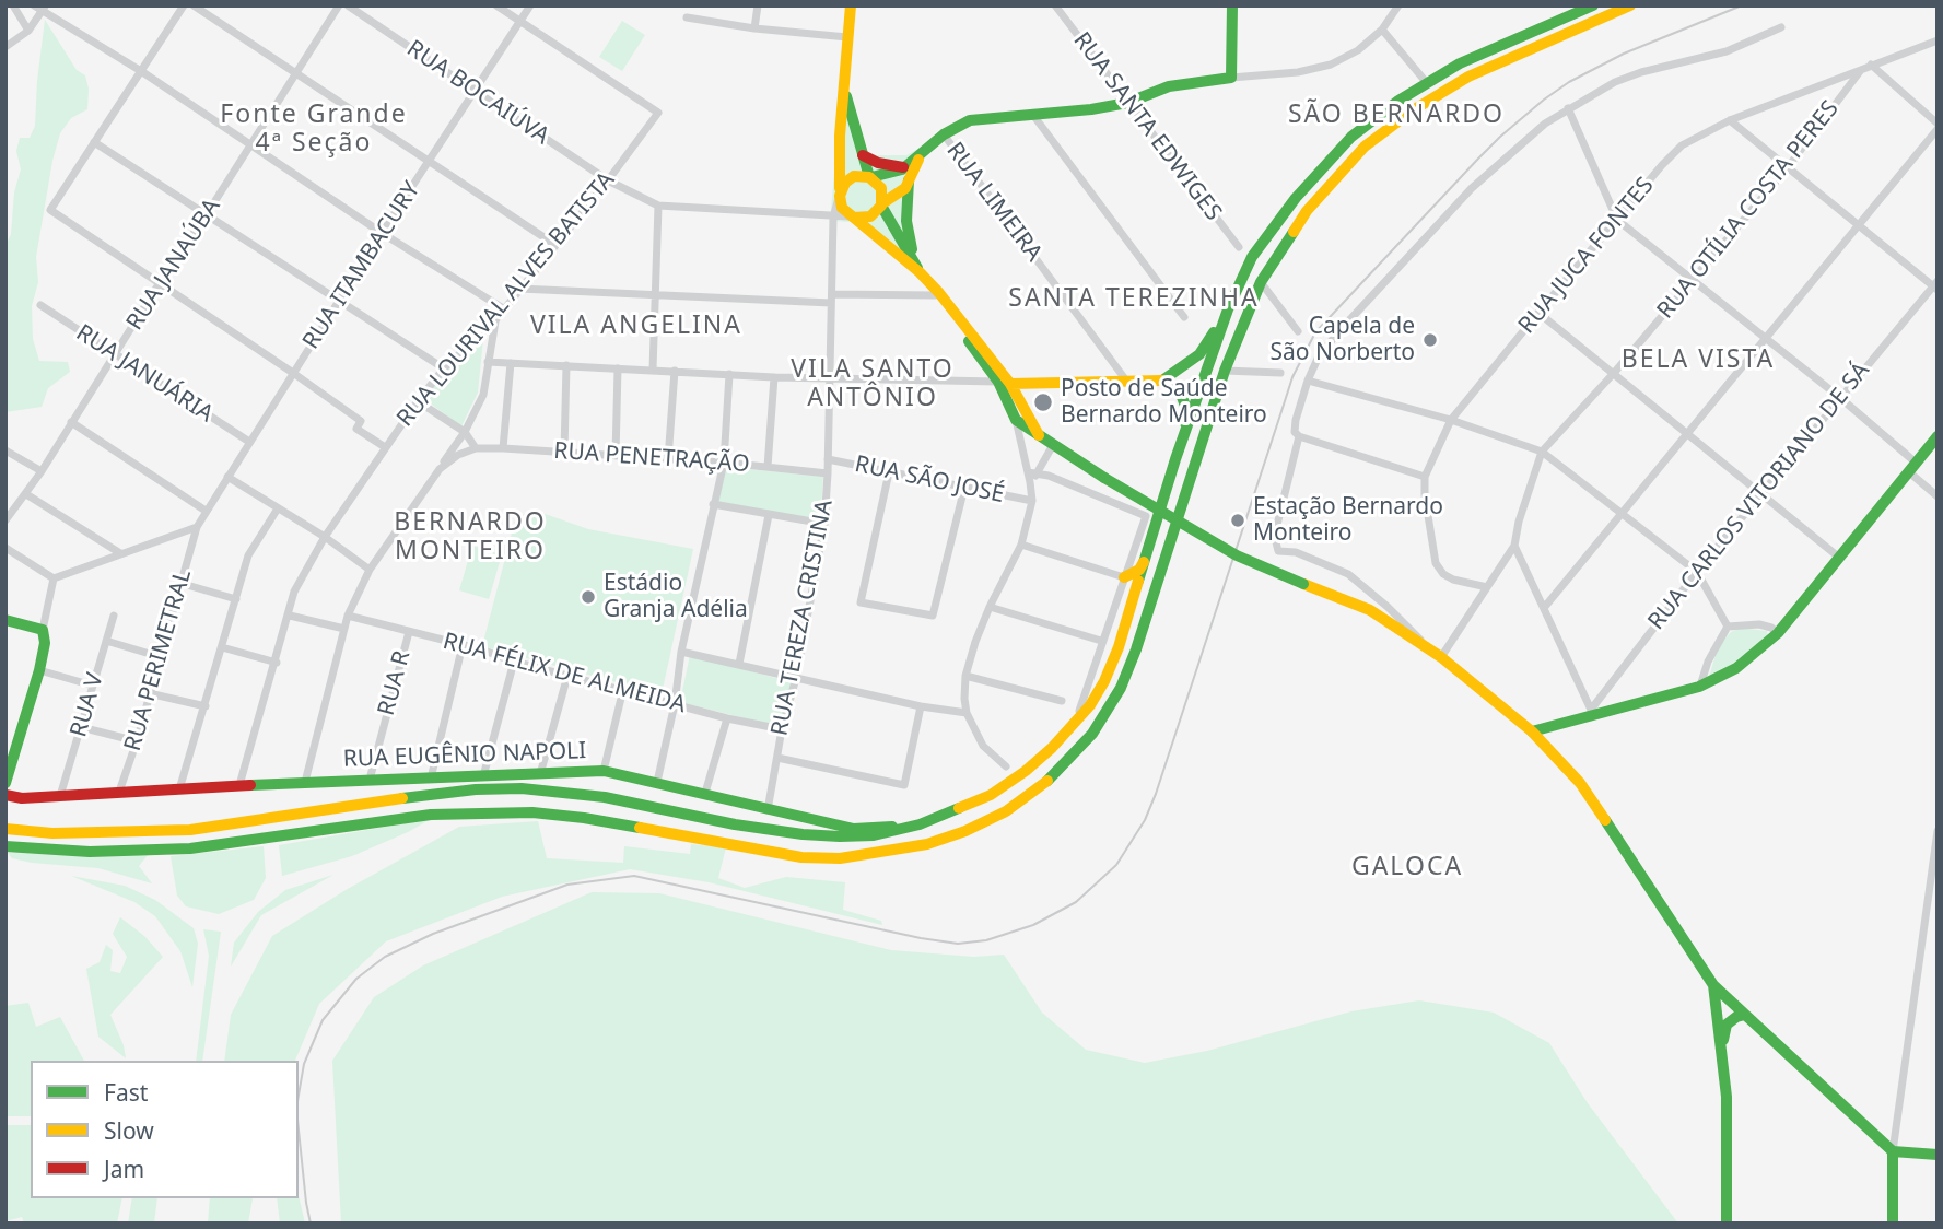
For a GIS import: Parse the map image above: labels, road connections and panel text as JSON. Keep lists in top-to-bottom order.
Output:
{
  "streets": {
    "main road": ["RUA EUGÊNIO NAPOLI"],
    "street": [
      "RUA BOCAIÚVA",
      "RUA SANTA EDWIGES",
      "RUA LIMEIRA",
      "RUA OTÍLIA COSTA PERES",
      "RUA JUCA FONTES",
      "RUA JANAÚBA",
      "RUA ITAMBACURY",
      "RUA LOURIVAL ALVES BATISTA",
      "RUA JANUÁRIA",
      "RUA PENETRAÇÃO",
      "RUA SÃO JOSÉ",
      "RUA CARLOS VITORIANO DE SÁ",
      "RUA TEREZA CRISTINA",
      "RUA PERIMETRAL",
      "RUA FÉLIX DE ALMEIDA",
      "RUA R",
      "RUA V"
    ]
  },
  "crossings": [
    ["RUA BOCAIÚVA", "RUA ITAMBACURY"],
    ["RUA BOCAIÚVA", "RUA LOURIVAL ALVES BATISTA"],
    ["RUA OTÍLIA COSTA PERES", "RUA JUCA FONTES"],
    ["RUA JANAÚBA", "RUA JANUÁRIA"],
    ["RUA ITAMBACURY", "RUA LOURIVAL ALVES BATISTA"],
    ["RUA ITAMBACURY", "RUA JANUÁRIA"],
    ["RUA ITAMBACURY", "RUA PERIMETRAL"],
    ["RUA LOURIVAL ALVES BATISTA", "RUA EUGÊNIO NAPOLI"],
    ["RUA PENETRAÇÃO", "RUA TEREZA CRISTINA"],
    ["RUA SÃO JOSÉ", "RUA TEREZA CRISTINA"],
    ["RUA TEREZA CRISTINA", "RUA FÉLIX DE ALMEIDA"],
    ["RUA TEREZA CRISTINA", "RUA EUGÊNIO NAPOLI"],
    ["RUA PERIMETRAL", "RUA EUGÊNIO NAPOLI"],
    ["RUA FÉLIX DE ALMEIDA", "RUA R"],
    ["RUA R", "RUA EUGÊNIO NAPOLI"],
    ["RUA V", "RUA EUGÊNIO NAPOLI"]
  ],
  "districts": [
    "Fonte Grande 4ª Seção",
    "SÃO BERNARDO",
    "SANTA TEREZINHA",
    "VILA ANGELINA",
    "BELA VISTA",
    "VILA SANTO ANTÔNIO",
    "BERNARDO MONTEIRO",
    "GALOCA"
  ],
  "places": [
    "Capela de São Norberto",
    "Posto de Saúde Bernardo Monteiro",
    "Estação Bernardo Monteiro",
    "Estádio Granja Adélia"
  ],
  "legend": ["Fast", "Slow", "Jam"]
}
